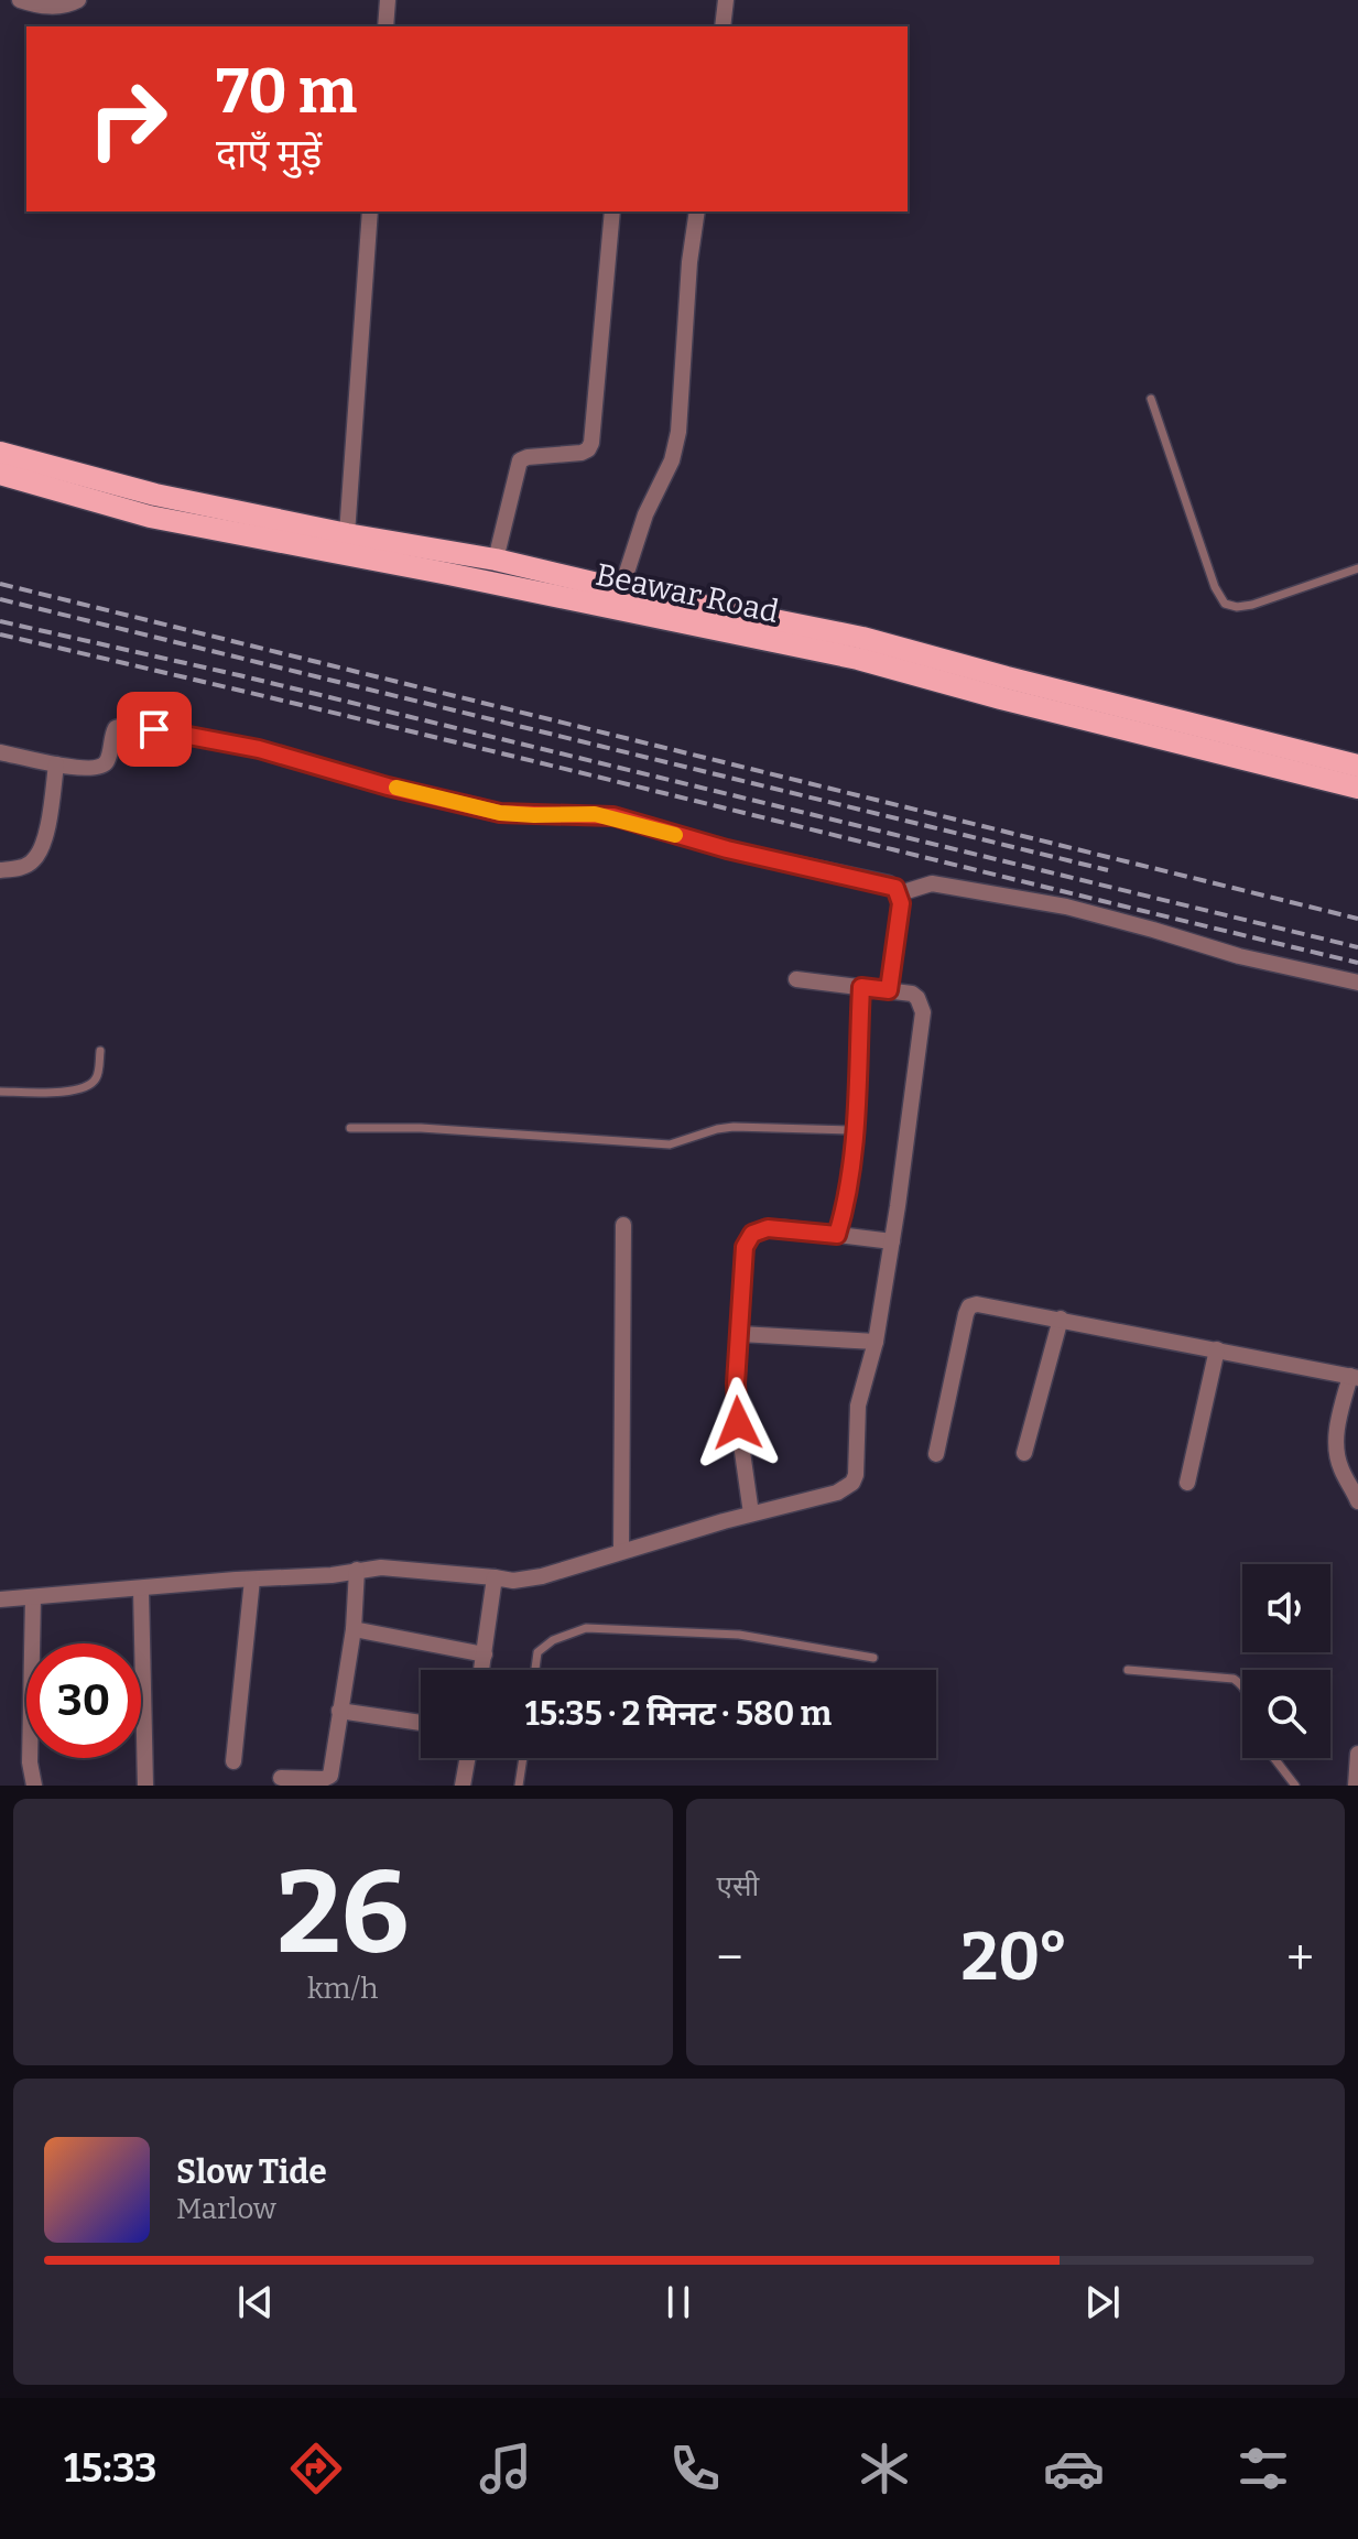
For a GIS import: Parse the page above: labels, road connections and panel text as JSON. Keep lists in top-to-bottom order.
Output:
{
  "streets": {
    "main road": ["Beawar Road"]
  },
  "page": {
    "turn": ["70 m", "दाएँ मुड़ें"],
    "limit": "30",
    "trip": "15:35 · 2 मिनट · 580 m",
    "tile": [
      ["26", "km/h"],
      "एसी"
    ],
    "heat": ["−", "20°", "+"],
    "song": ["Slow Tide", "Marlow"],
    "tabs": "15:33"
  }
}
